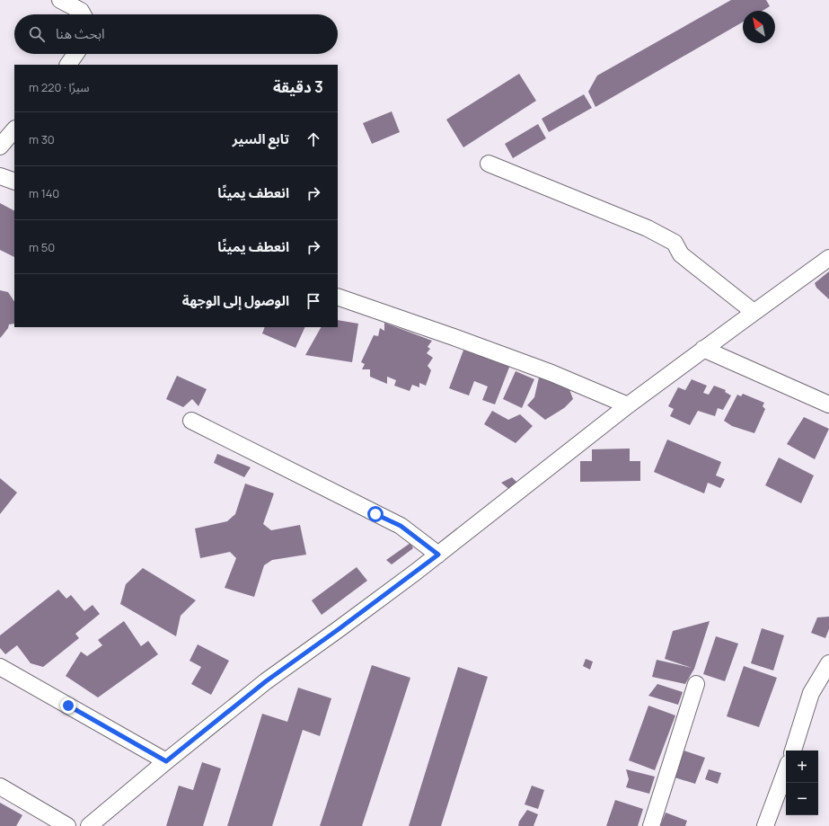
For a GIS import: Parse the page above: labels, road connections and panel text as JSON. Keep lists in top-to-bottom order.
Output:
{
  "north": "top left",
  "page": {
    "search": "ابحث هنا",
    "heading": ["3 دقيقة", "سيرًا · 220 m"],
    "list": [
      ["تابع السير", "30 m"],
      ["انعطف يمينًا", "140 m"],
      ["انعطف يمينًا", "50 m"],
      "الوصول إلى الوجهة"
    ],
    "map_buttons": ["+", "−"]
  }
}
